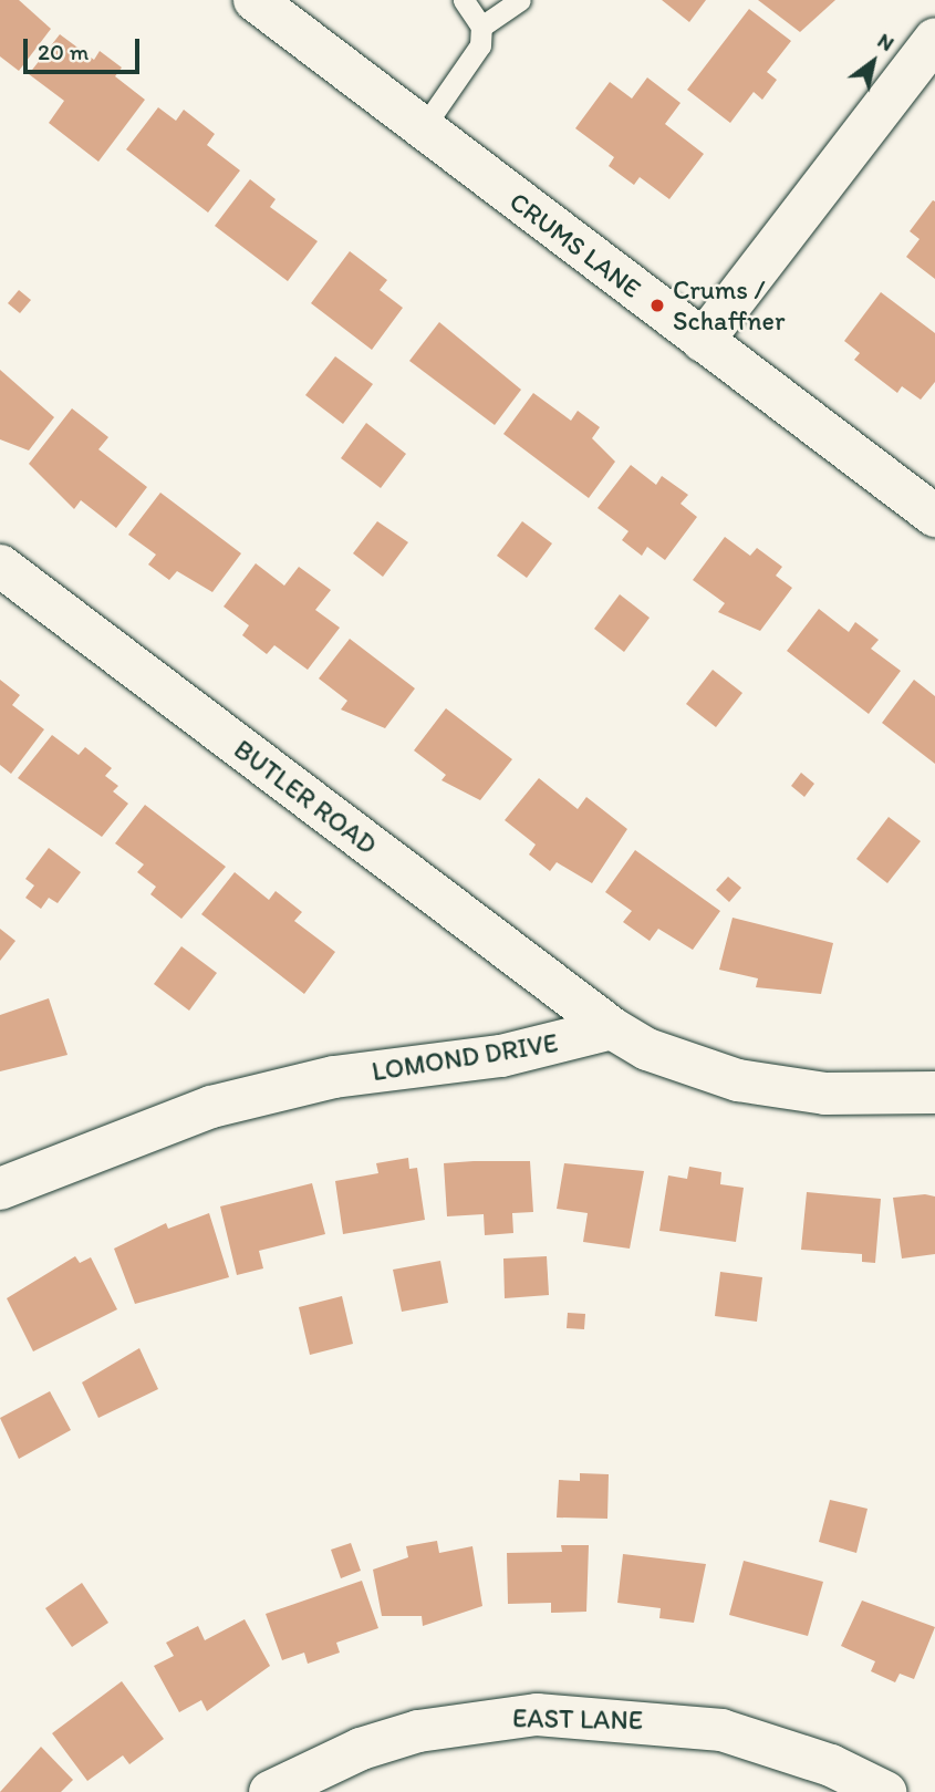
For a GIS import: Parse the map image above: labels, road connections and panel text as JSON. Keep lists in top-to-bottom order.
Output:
{
  "streets": {
    "street": [
      "CRUMS LANE",
      "BUTLER ROAD",
      "LOMOND DRIVE",
      "EAST LANE"
    ]
  },
  "crossings": [
    ["BUTLER ROAD", "LOMOND DRIVE"]
  ],
  "places": ["Crums / Schaffner"],
  "scale_bar": "20 m",
  "north": "top right"
}
